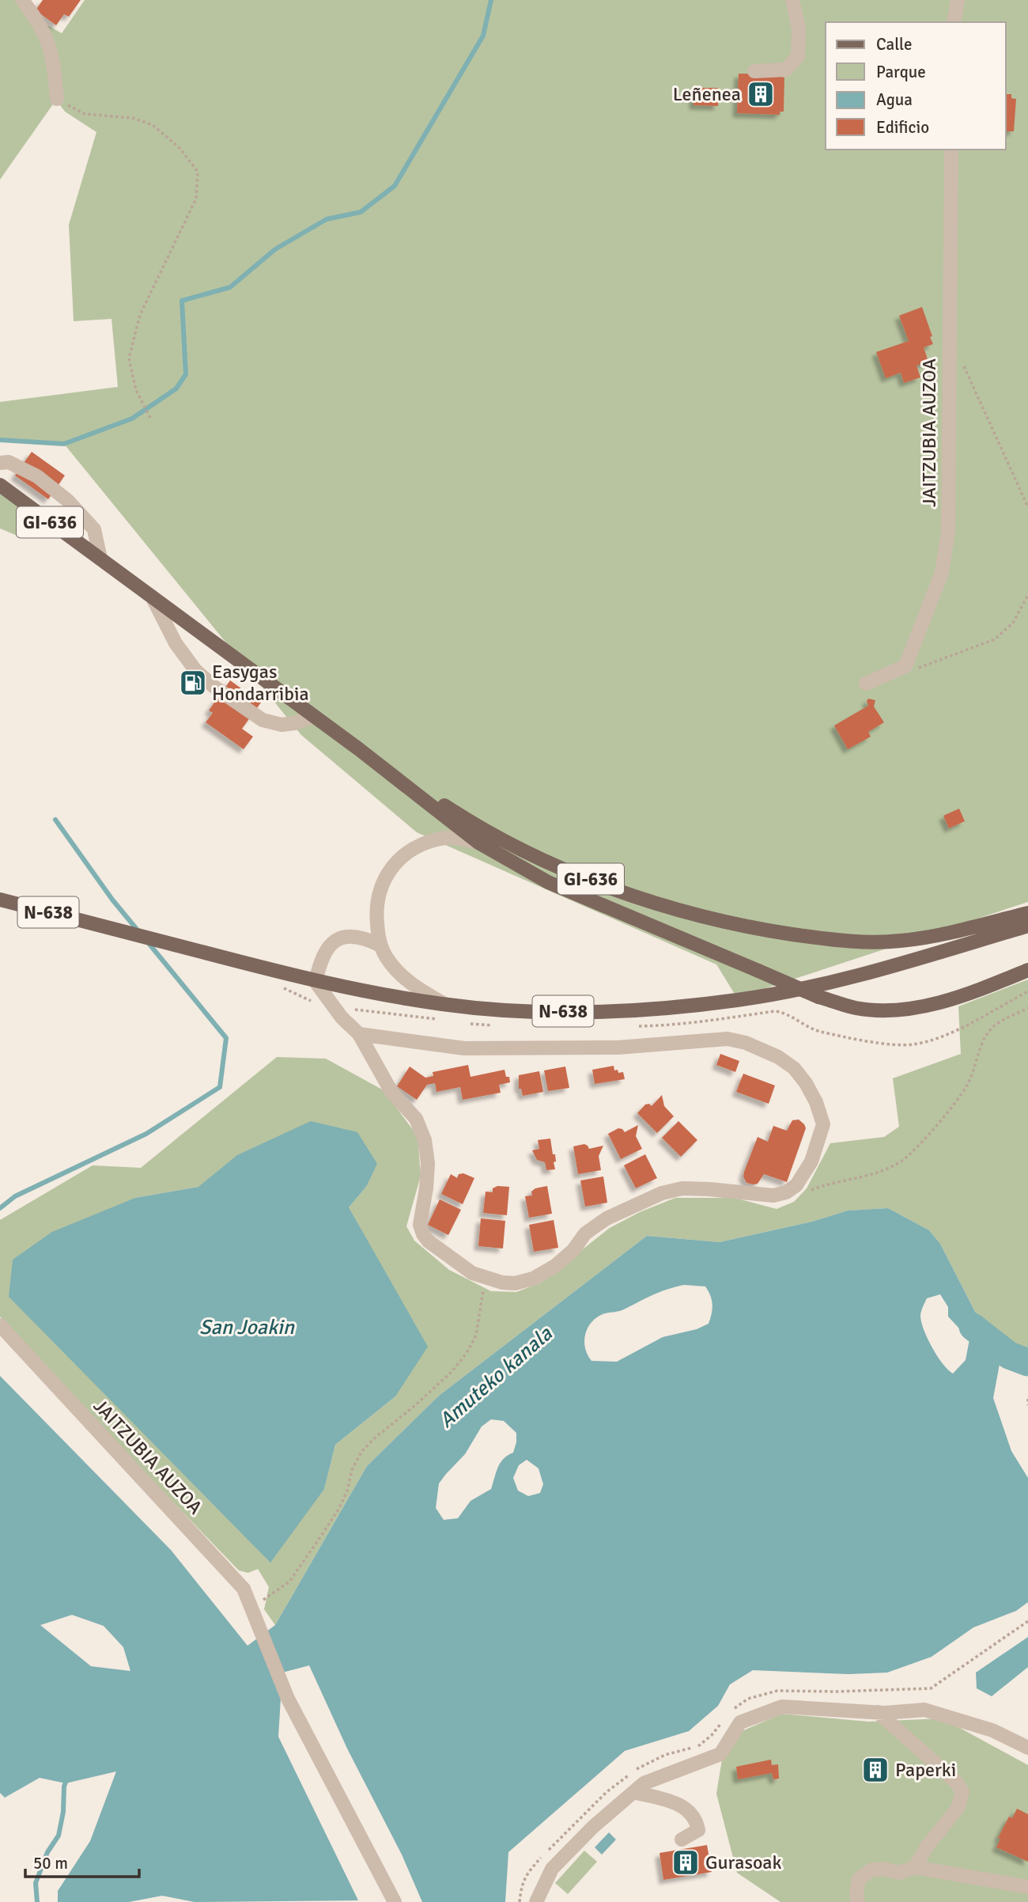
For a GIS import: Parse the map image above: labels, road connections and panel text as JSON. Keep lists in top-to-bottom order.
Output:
{
  "streets": {
    "main road": ["GI-636", "N-638"],
    "street": ["JAITZUBIA AUZOA"]
  },
  "crossings": [
    ["GI-636", "N-638"]
  ],
  "water": ["San Joakin", "Amuteko kanala"],
  "places": {
    "building": ["Leñenea", "Paperki", "Gurasoak"],
    "fuel station": ["Easygas Hondarribia"]
  },
  "legend": [
    "Calle",
    "Parque",
    "Agua",
    "Edificio"
  ],
  "scale_bar": "50 m"
}
